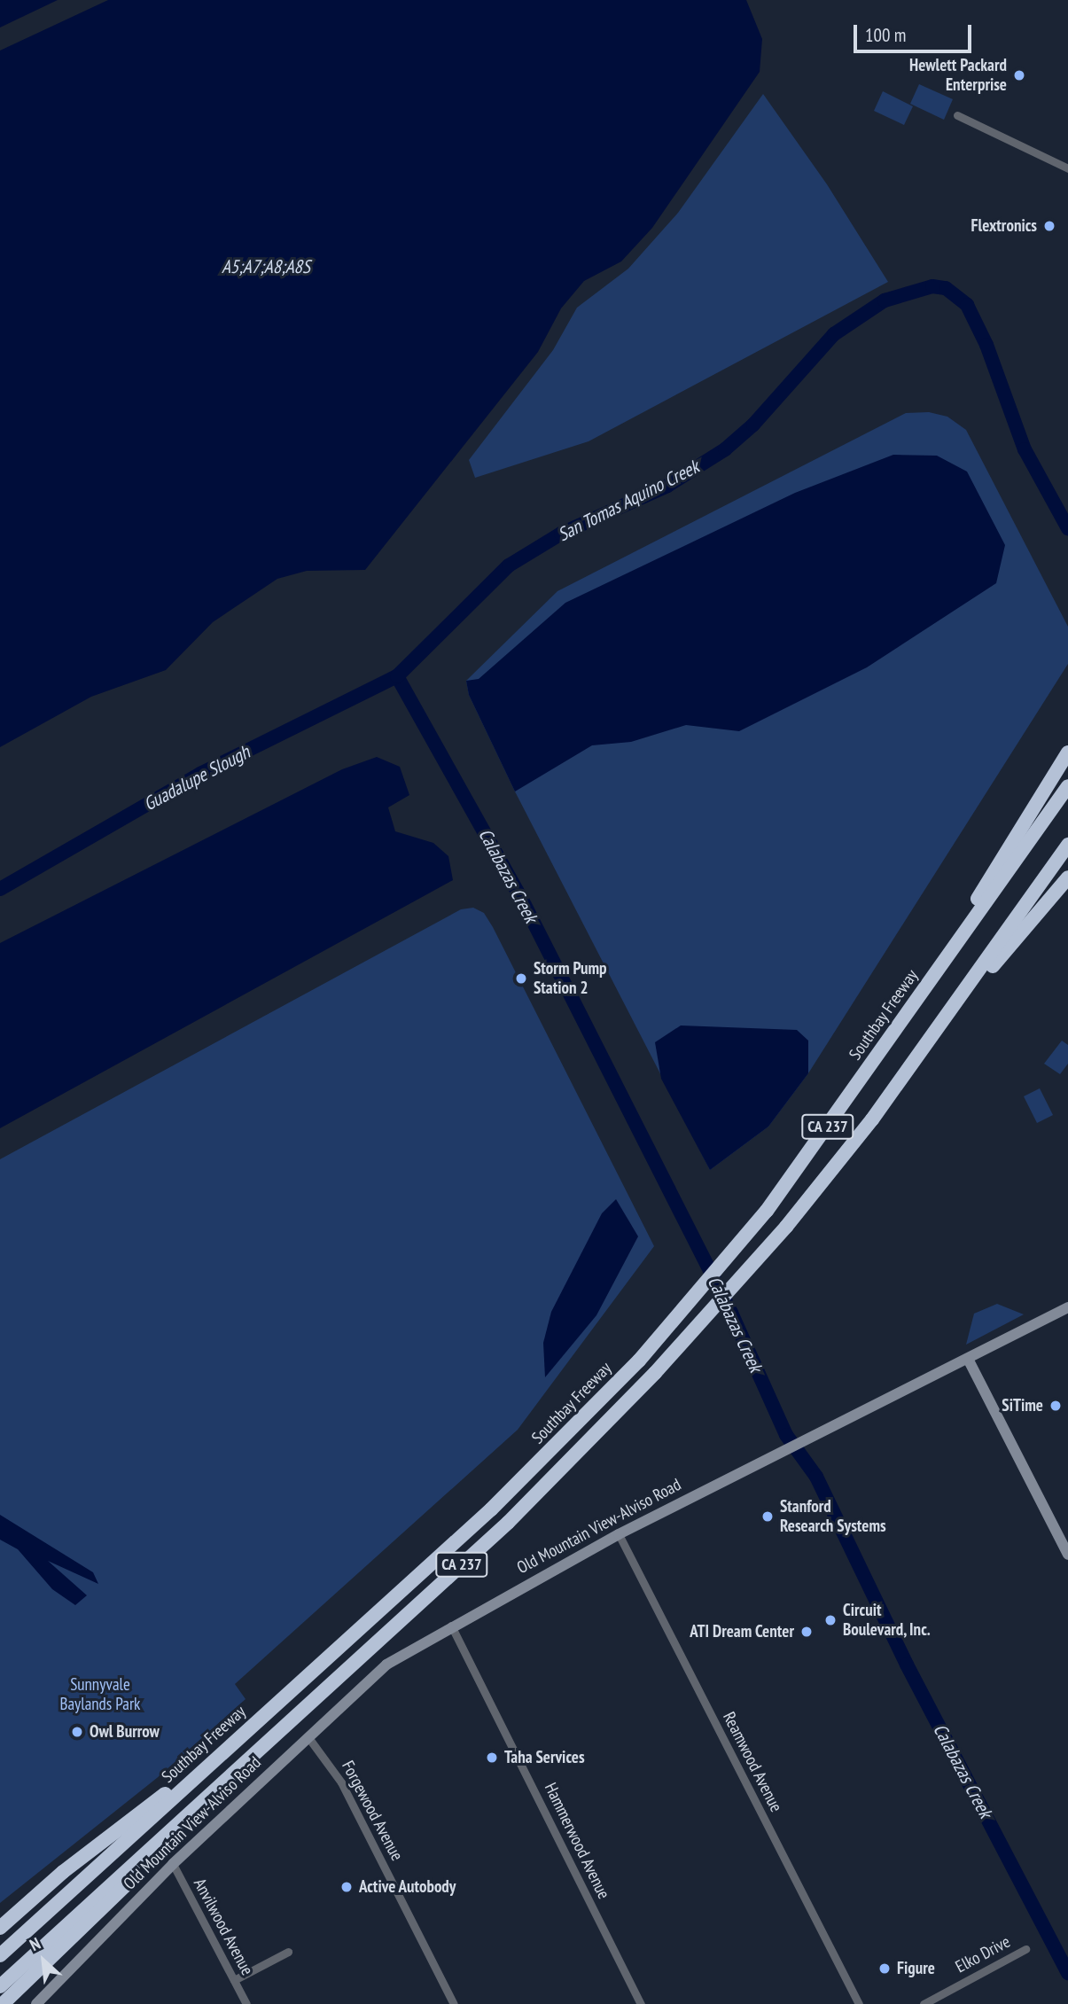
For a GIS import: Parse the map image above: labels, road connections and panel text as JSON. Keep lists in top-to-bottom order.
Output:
{
  "streets": {
    "highway": ["Southbay Freeway", "CA 237"],
    "street": [
      "Old Mountain View-Alviso Road",
      "Reamwood Avenue",
      "Forgewood Avenue",
      "Hammerwood Avenue",
      "Anvilwood Avenue",
      "Elko Drive"
    ]
  },
  "crossings": [
    ["Old Mountain View-Alviso Road", "Reamwood Avenue"],
    ["Old Mountain View-Alviso Road", "Forgewood Avenue"],
    ["Old Mountain View-Alviso Road", "Hammerwood Avenue"],
    ["Old Mountain View-Alviso Road", "Anvilwood Avenue"]
  ],
  "water": [
    "A5;A7;A8;A8S",
    "San Tomas Aquino Creek",
    "Guadalupe Slough",
    "Calabazas Creek"
  ],
  "parks": ["Sunnyvale Baylands Park"],
  "places": [
    "Hewlett Packard Enterprise",
    "Flextronics",
    "Storm Pump Station 2",
    "SiTime",
    "Stanford Research Systems",
    "Circuit Boulevard, Inc.",
    "ATI Dream Center",
    "Owl Burrow",
    "Taha Services",
    "Active Autobody",
    "Figure"
  ],
  "scale_bar": "100 m",
  "north": "top left"
}
